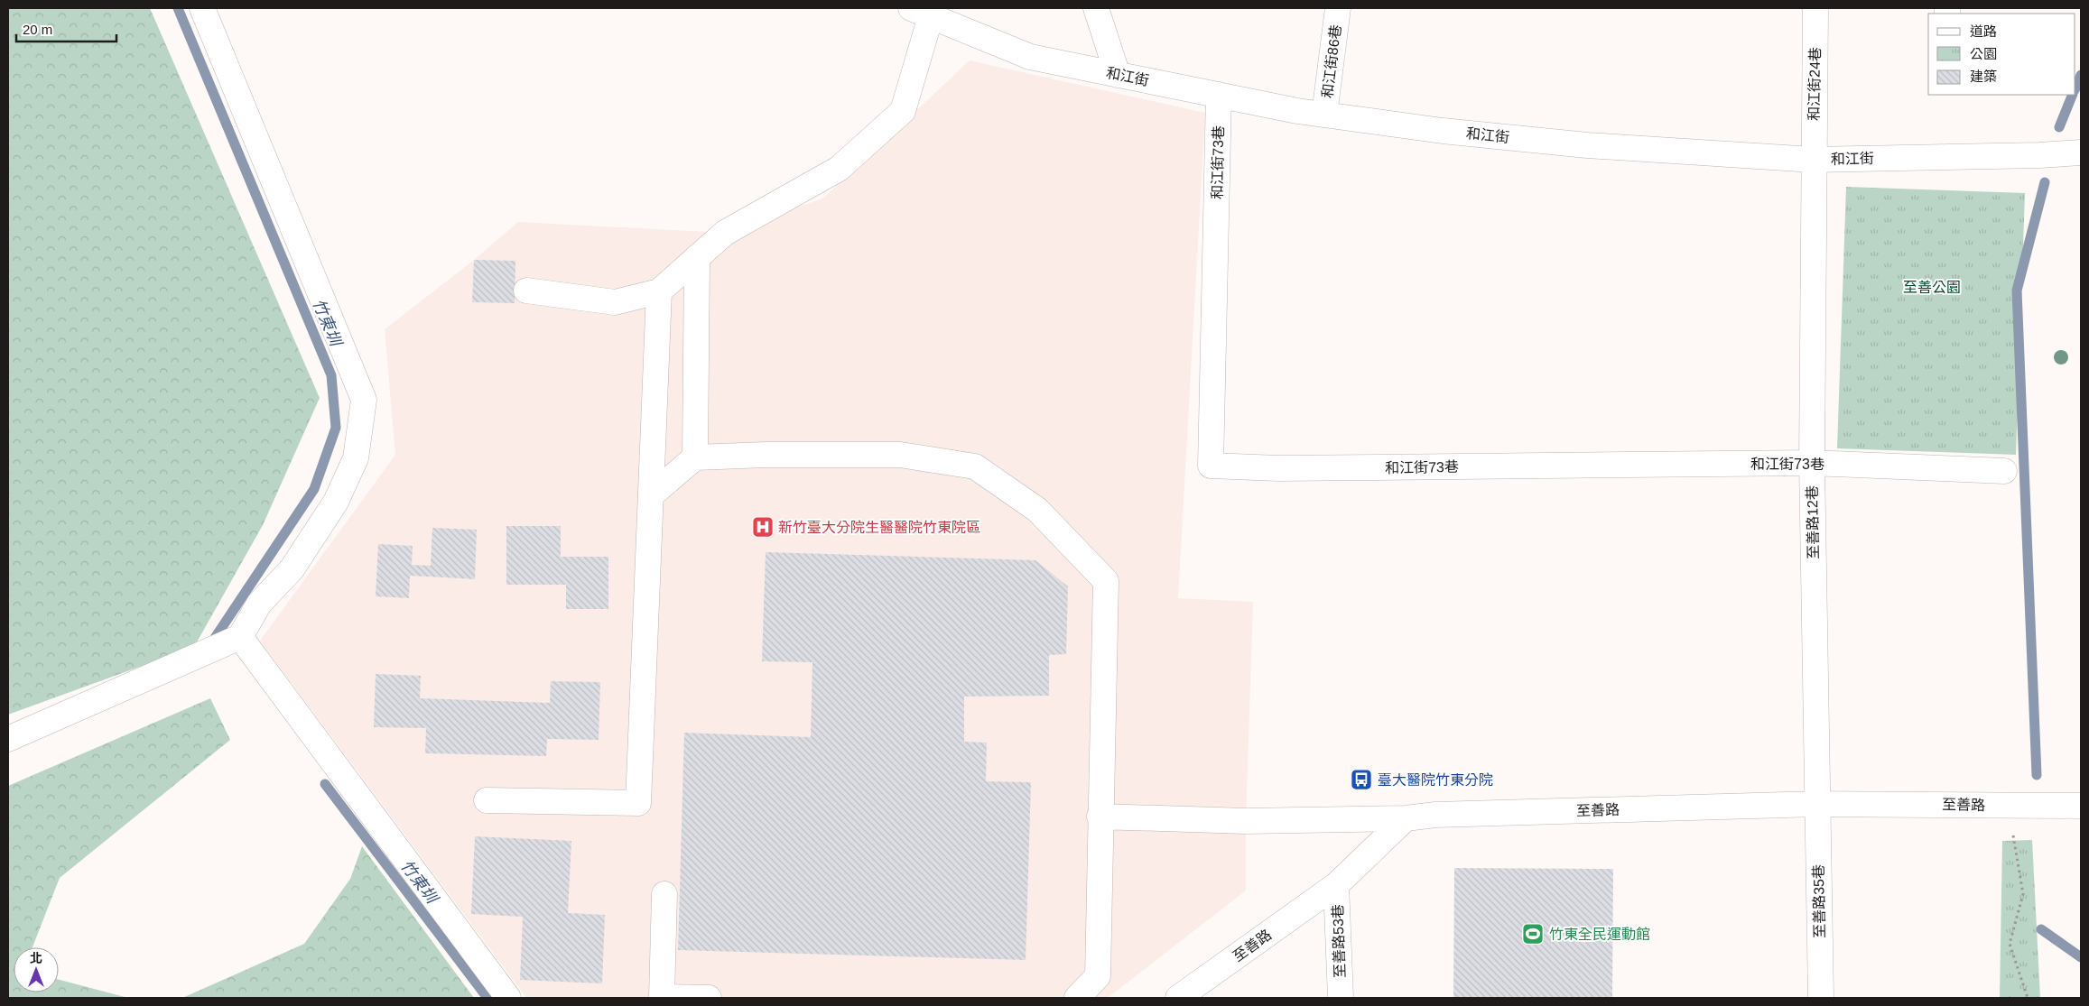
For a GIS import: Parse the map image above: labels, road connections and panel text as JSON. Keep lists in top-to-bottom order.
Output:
{
  "streets": {
    "street": [
      "和江街86巷",
      "和江街",
      "和江街24巷",
      "和江街73巷",
      "至善路12巷",
      "至善路",
      "至善路35巷",
      "至善路53巷"
    ]
  },
  "crossings": [
    ["和江街86巷", "和江街"],
    ["和江街", "和江街24巷"],
    ["和江街", "和江街73巷"],
    ["和江街", "至善路12巷"],
    ["和江街24巷", "至善路12巷"],
    ["和江街73巷", "至善路12巷"],
    ["至善路12巷", "至善路"],
    ["至善路12巷", "至善路35巷"],
    ["至善路", "至善路35巷"],
    ["至善路", "至善路53巷"]
  ],
  "water": ["竹東圳"],
  "parks": ["至善公園"],
  "places": {
    "hospital": ["新竹臺大分院生醫醫院竹東院區"],
    "bus stop": ["臺大醫院竹東分院"],
    "sports": ["竹東全民運動館"]
  },
  "legend": ["道路", "公園", "建築"],
  "scale_bar": "20 m",
  "north": "top"
}
